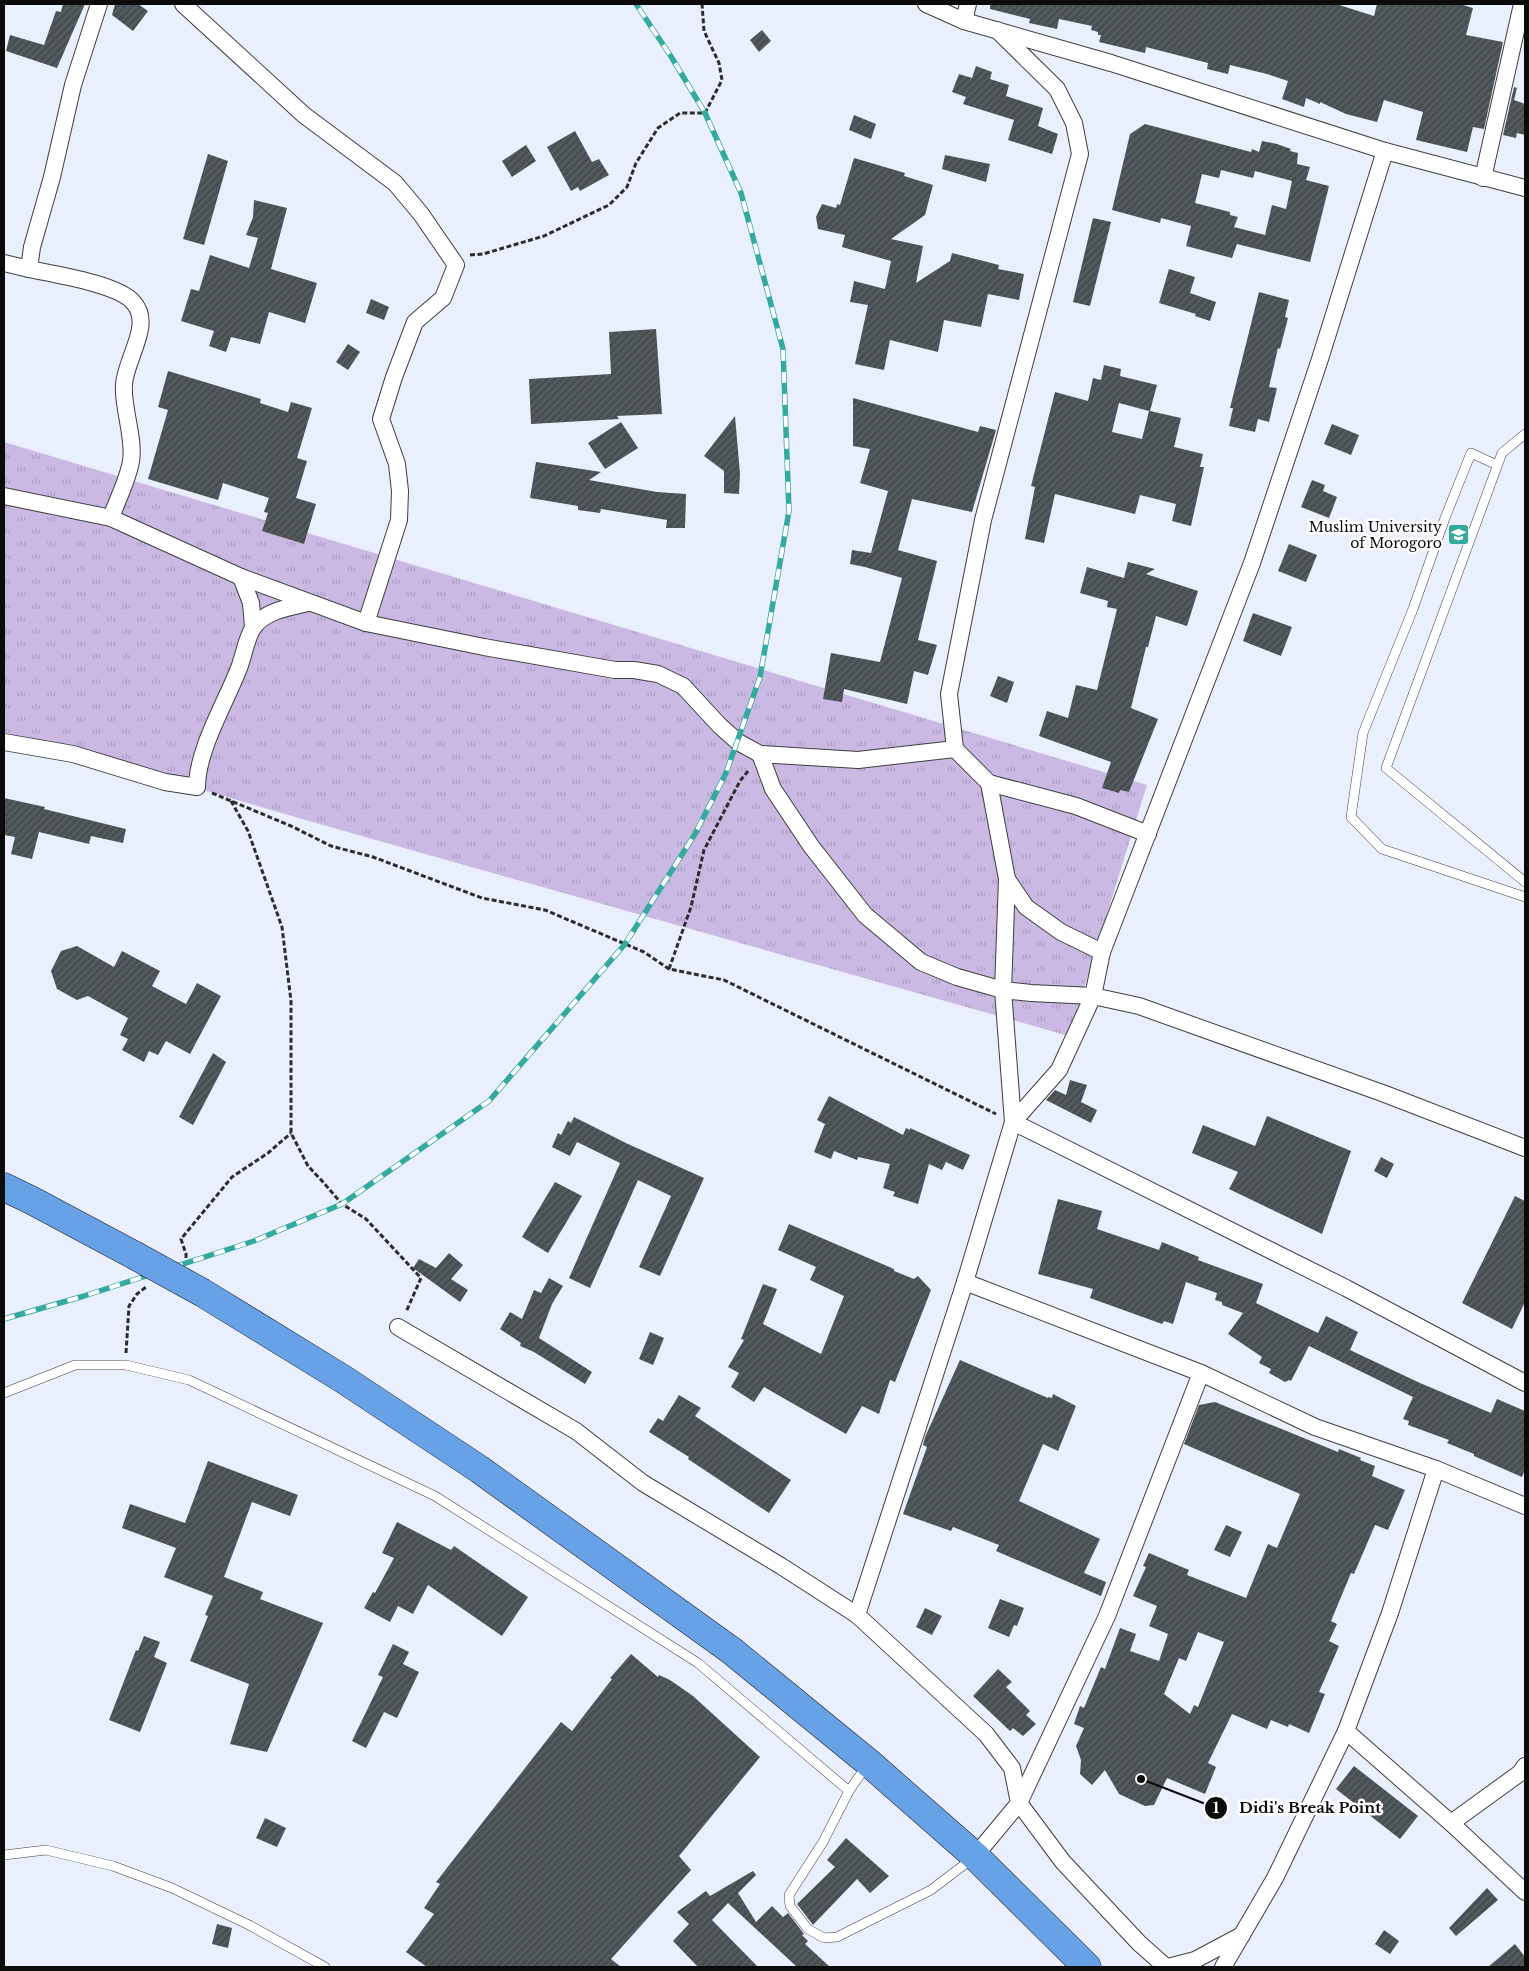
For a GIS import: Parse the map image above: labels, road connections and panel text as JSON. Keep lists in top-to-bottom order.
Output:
{
  "places": {
    "school or university": ["Muslim University of Morogoro"],
    "other": ["Didi's Break Point"]
  }
}
